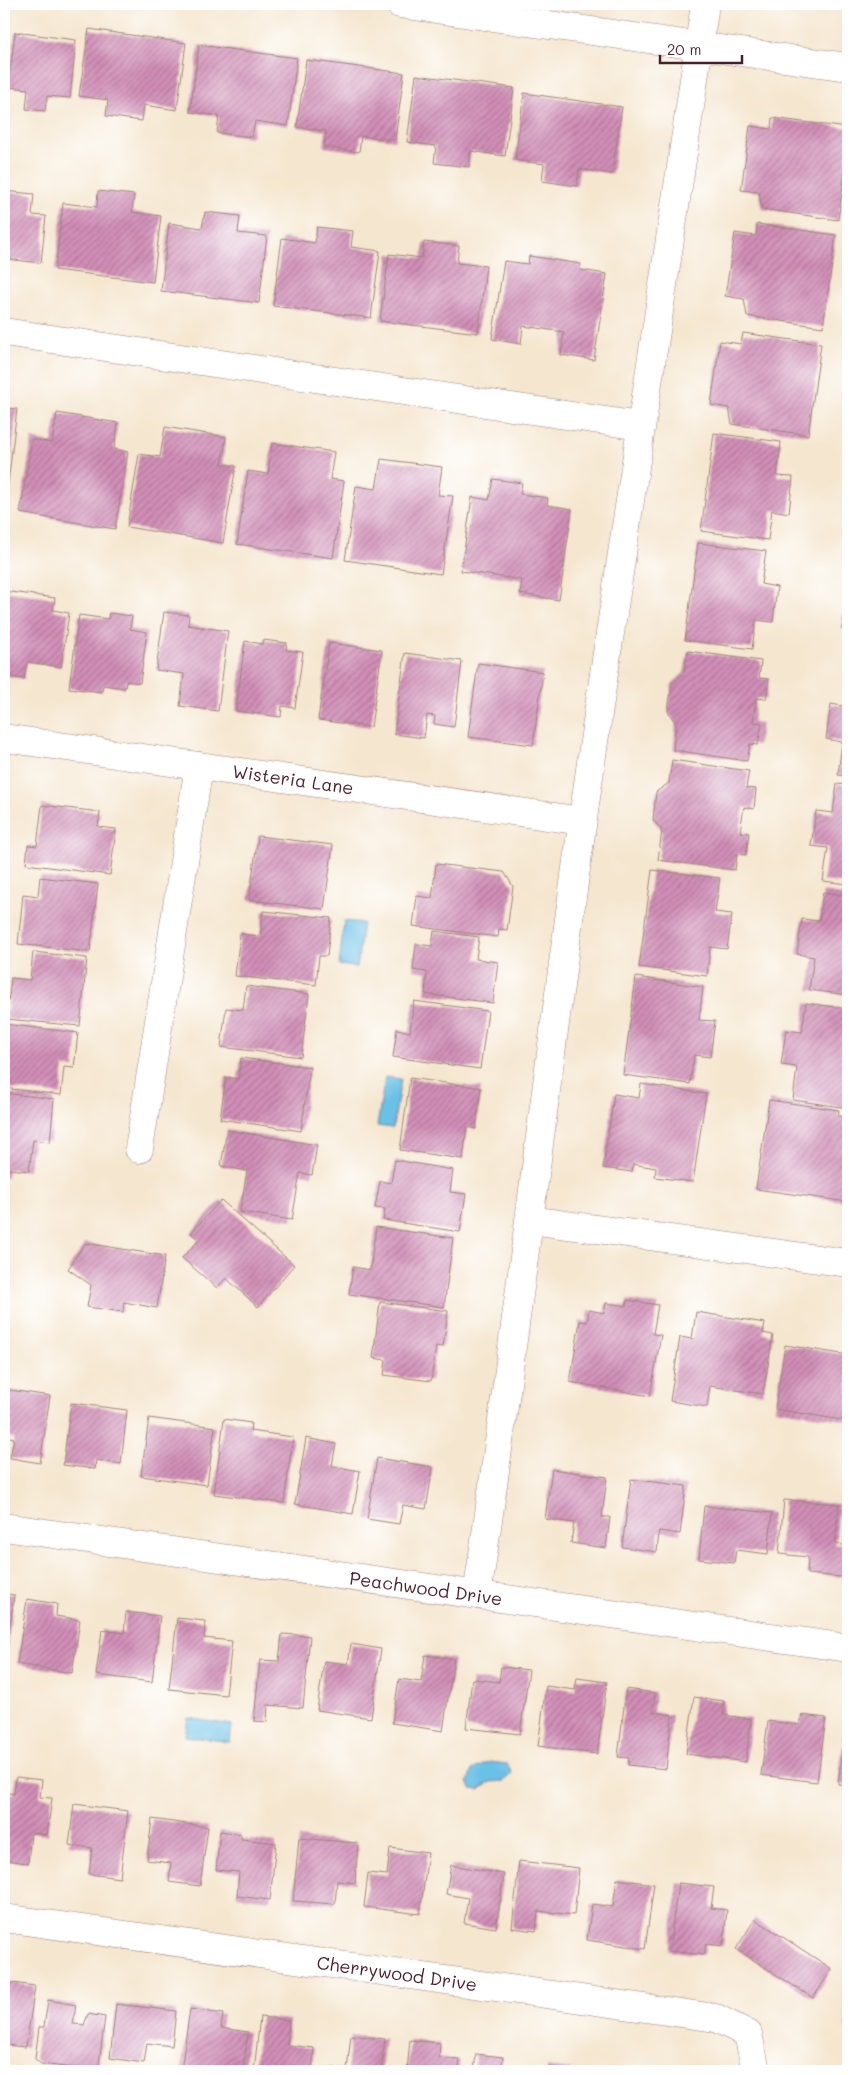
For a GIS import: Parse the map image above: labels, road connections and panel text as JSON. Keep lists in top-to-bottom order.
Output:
{
  "streets": {
    "street": ["Wisteria Lane", "Peachwood Drive", "Cherrywood Drive"]
  },
  "scale_bar": "20 m"
}
